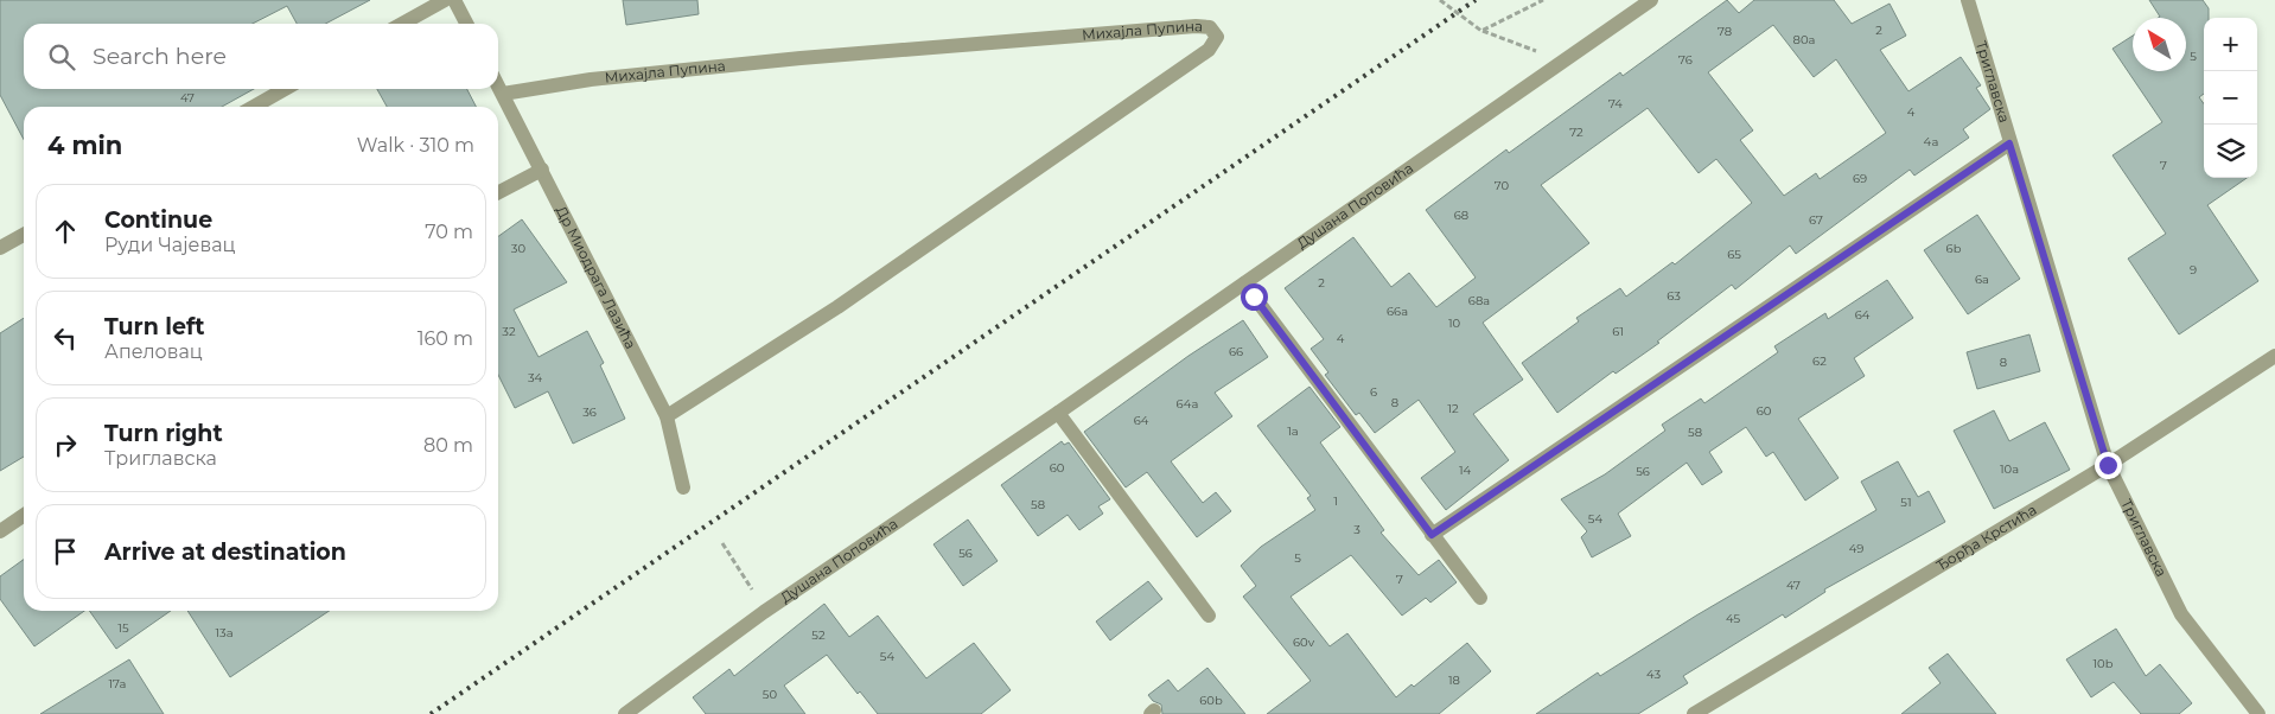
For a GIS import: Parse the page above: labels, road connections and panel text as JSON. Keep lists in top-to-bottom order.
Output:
{
  "streets": {
    "street": [
      "Михајла Пупина",
      "Триглавска",
      "Душана Поповића",
      "Др Миодрага Лазића",
      "Ђорђа Крстића"
    ]
  },
  "crossings": [
    ["Михајла Пупина", "Др Миодрага Лазића"],
    ["Триглавска", "Ђорђа Крстића"]
  ],
  "house_numbers": [
    "2",
    "78",
    "80a",
    "5",
    "76",
    "47",
    "74",
    "4",
    "72",
    "4a",
    "7",
    "69",
    "70",
    "68",
    "67",
    "30",
    "6b",
    "65",
    "9",
    "6a",
    "2",
    "63",
    "68a",
    "66a",
    "64",
    "10",
    "32",
    "61",
    "4",
    "66",
    "62",
    "8",
    "34",
    "6",
    "8",
    "64a",
    "12",
    "60",
    "36",
    "64",
    "1a",
    "58",
    "60",
    "10a",
    "14",
    "56",
    "1",
    "51",
    "58",
    "54",
    "3",
    "49",
    "56",
    "5",
    "7",
    "47",
    "45",
    "15",
    "13a",
    "52",
    "60v",
    "54",
    "10b",
    "43",
    "18",
    "17a",
    "50",
    "60b"
  ],
  "north": "top left",
  "page": {
    "map_buttons": ["+", "−"],
    "search": "Search here",
    "heading": ["4 min", "Walk · 310 m"],
    "list": [
      ["Continue", "Руди Чајевац", "70 m"],
      ["Turn left", "Апеловац", "160 m"],
      ["Turn right", "Триглавска", "80 m"],
      "Arrive at destination"
    ]
  }
}
